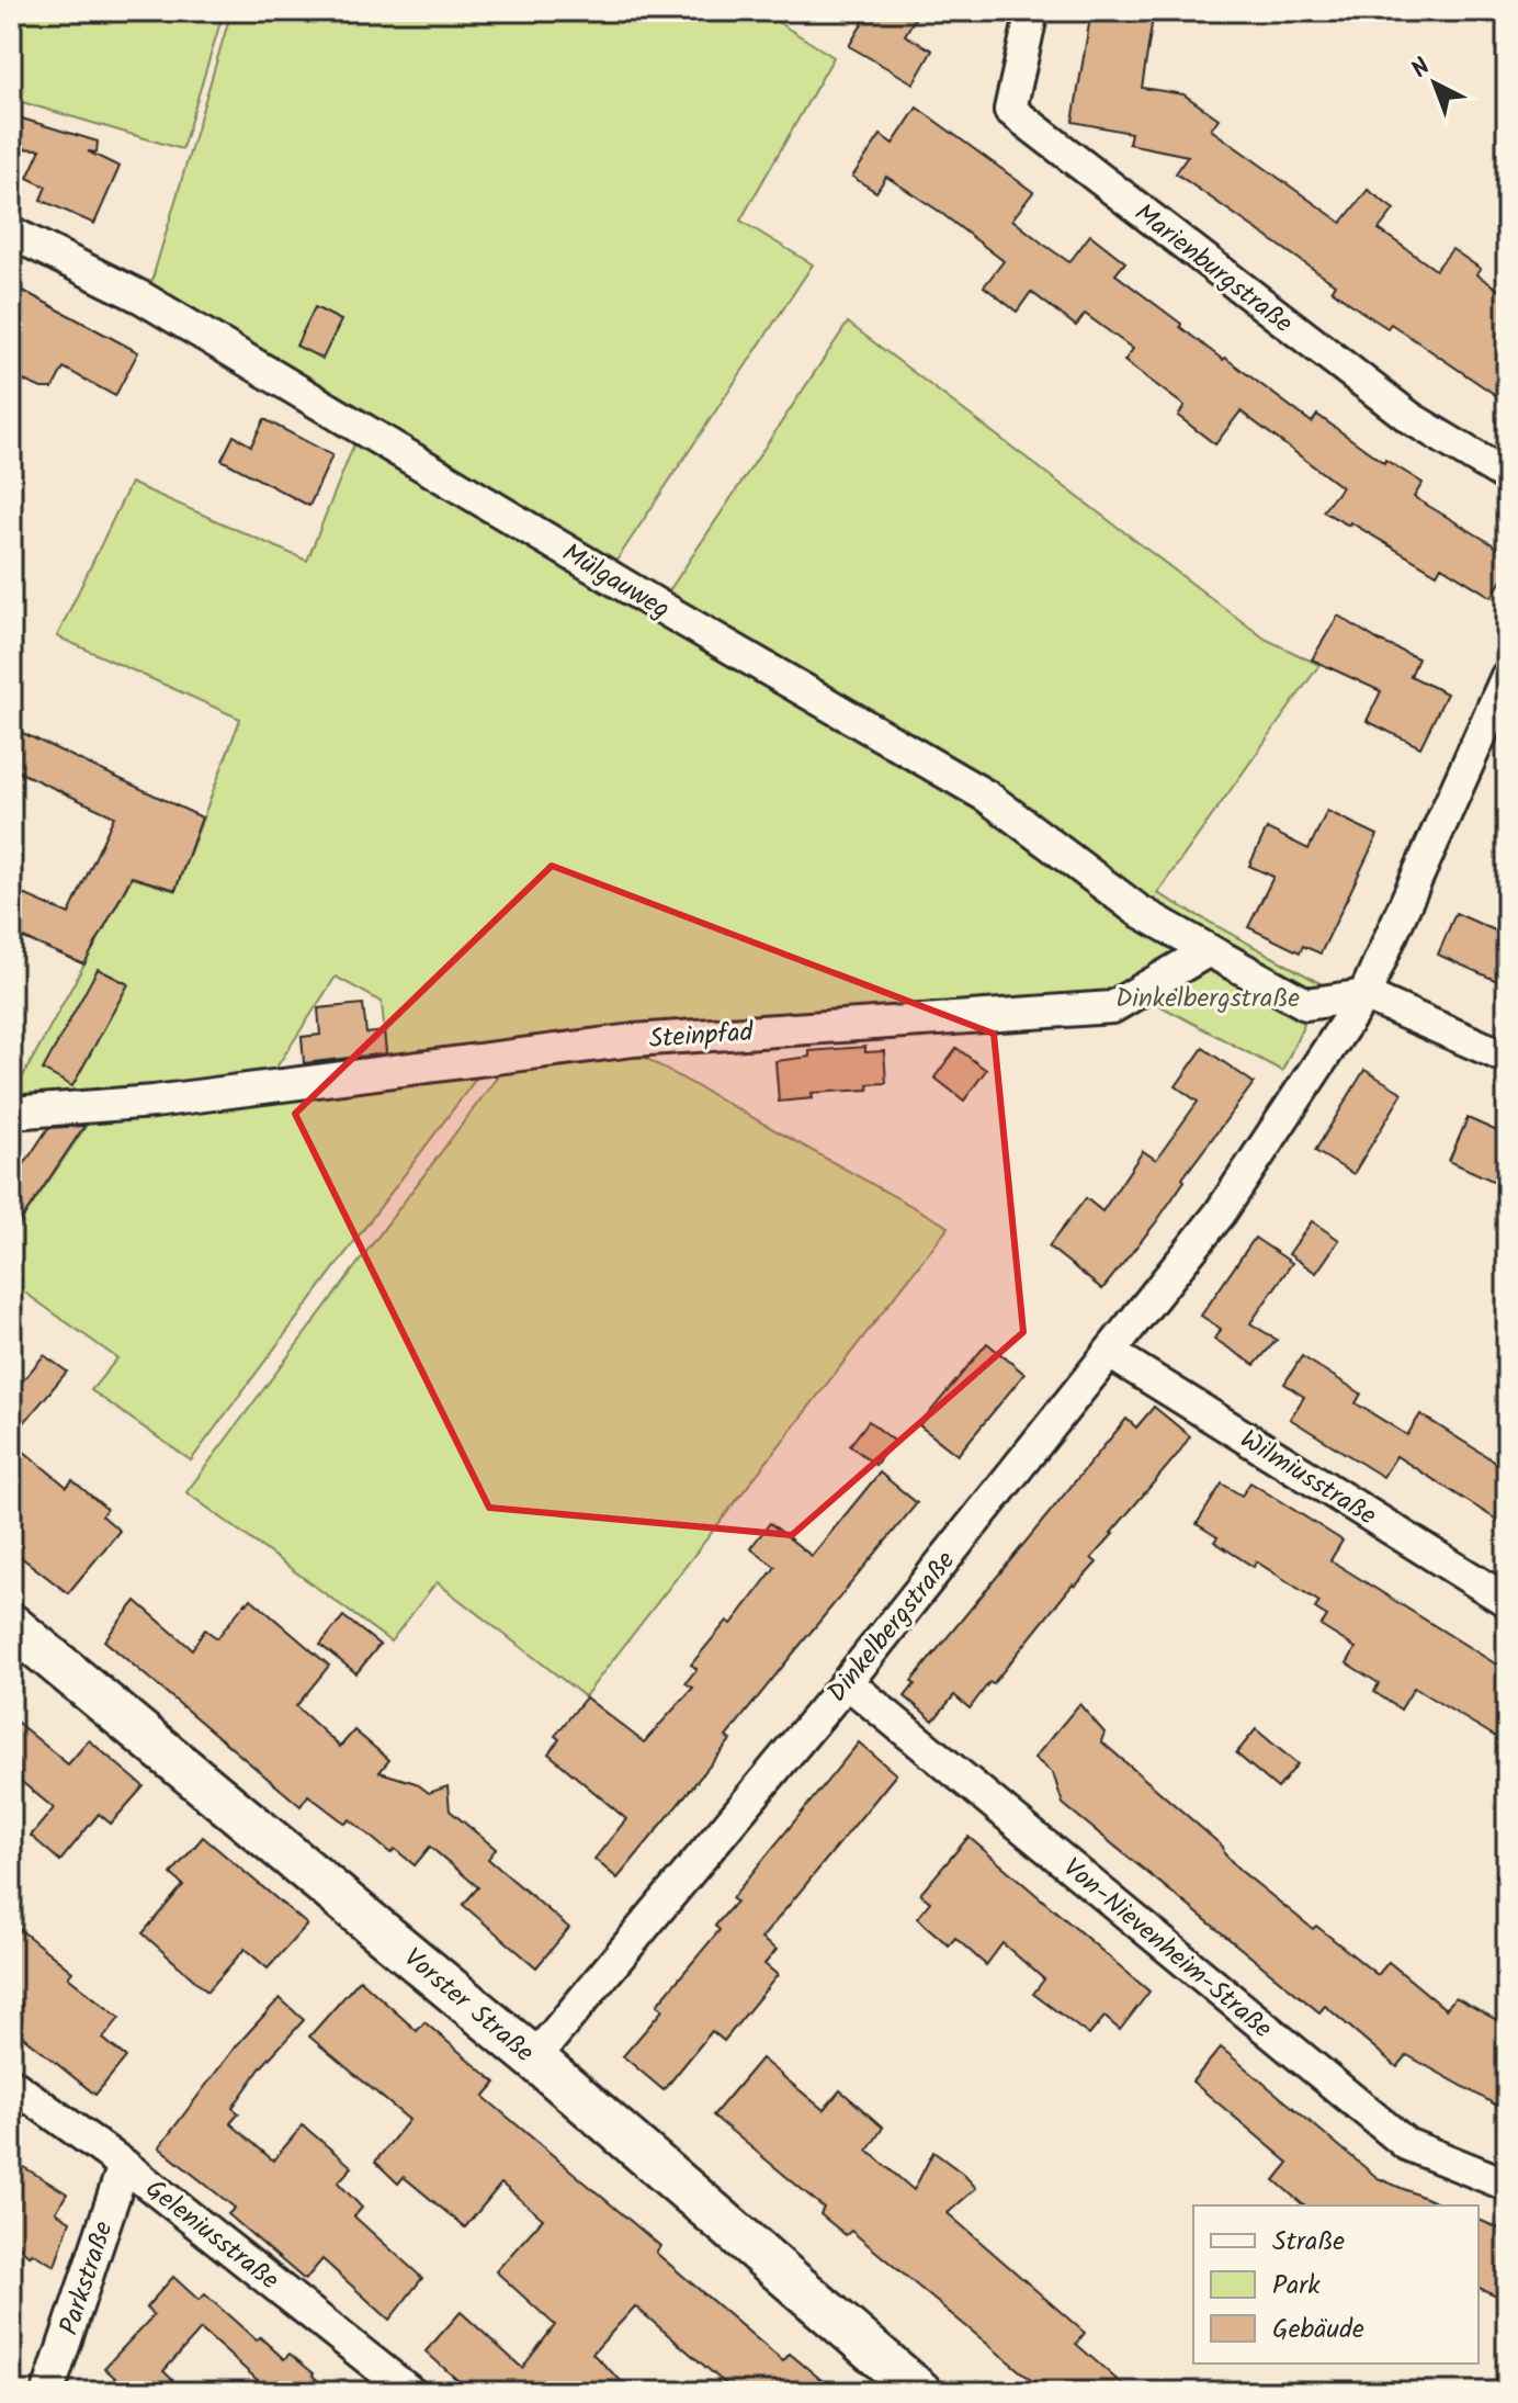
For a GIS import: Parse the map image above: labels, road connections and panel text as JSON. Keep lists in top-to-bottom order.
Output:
{
  "streets": {
    "main road": ["Vorster Straße"],
    "street": [
      "Marienburgstraße",
      "Mülgauweg",
      "Steinpfad",
      "Wilmiusstraße",
      "Dinkelbergstraße",
      "Von-Nievenheim-Straße",
      "Geleniusstraße",
      "Parkstraße"
    ]
  },
  "crossings": [
    ["Mülgauweg", "Steinpfad"],
    ["Wilmiusstraße", "Dinkelbergstraße"],
    ["Dinkelbergstraße", "Von-Nievenheim-Straße"],
    ["Dinkelbergstraße", "Vorster Straße"],
    ["Geleniusstraße", "Parkstraße"]
  ],
  "parks": ["Dinkelbergstraße"],
  "legend": ["Straße", "Park", "Gebäude"],
  "north": "top left"
}
